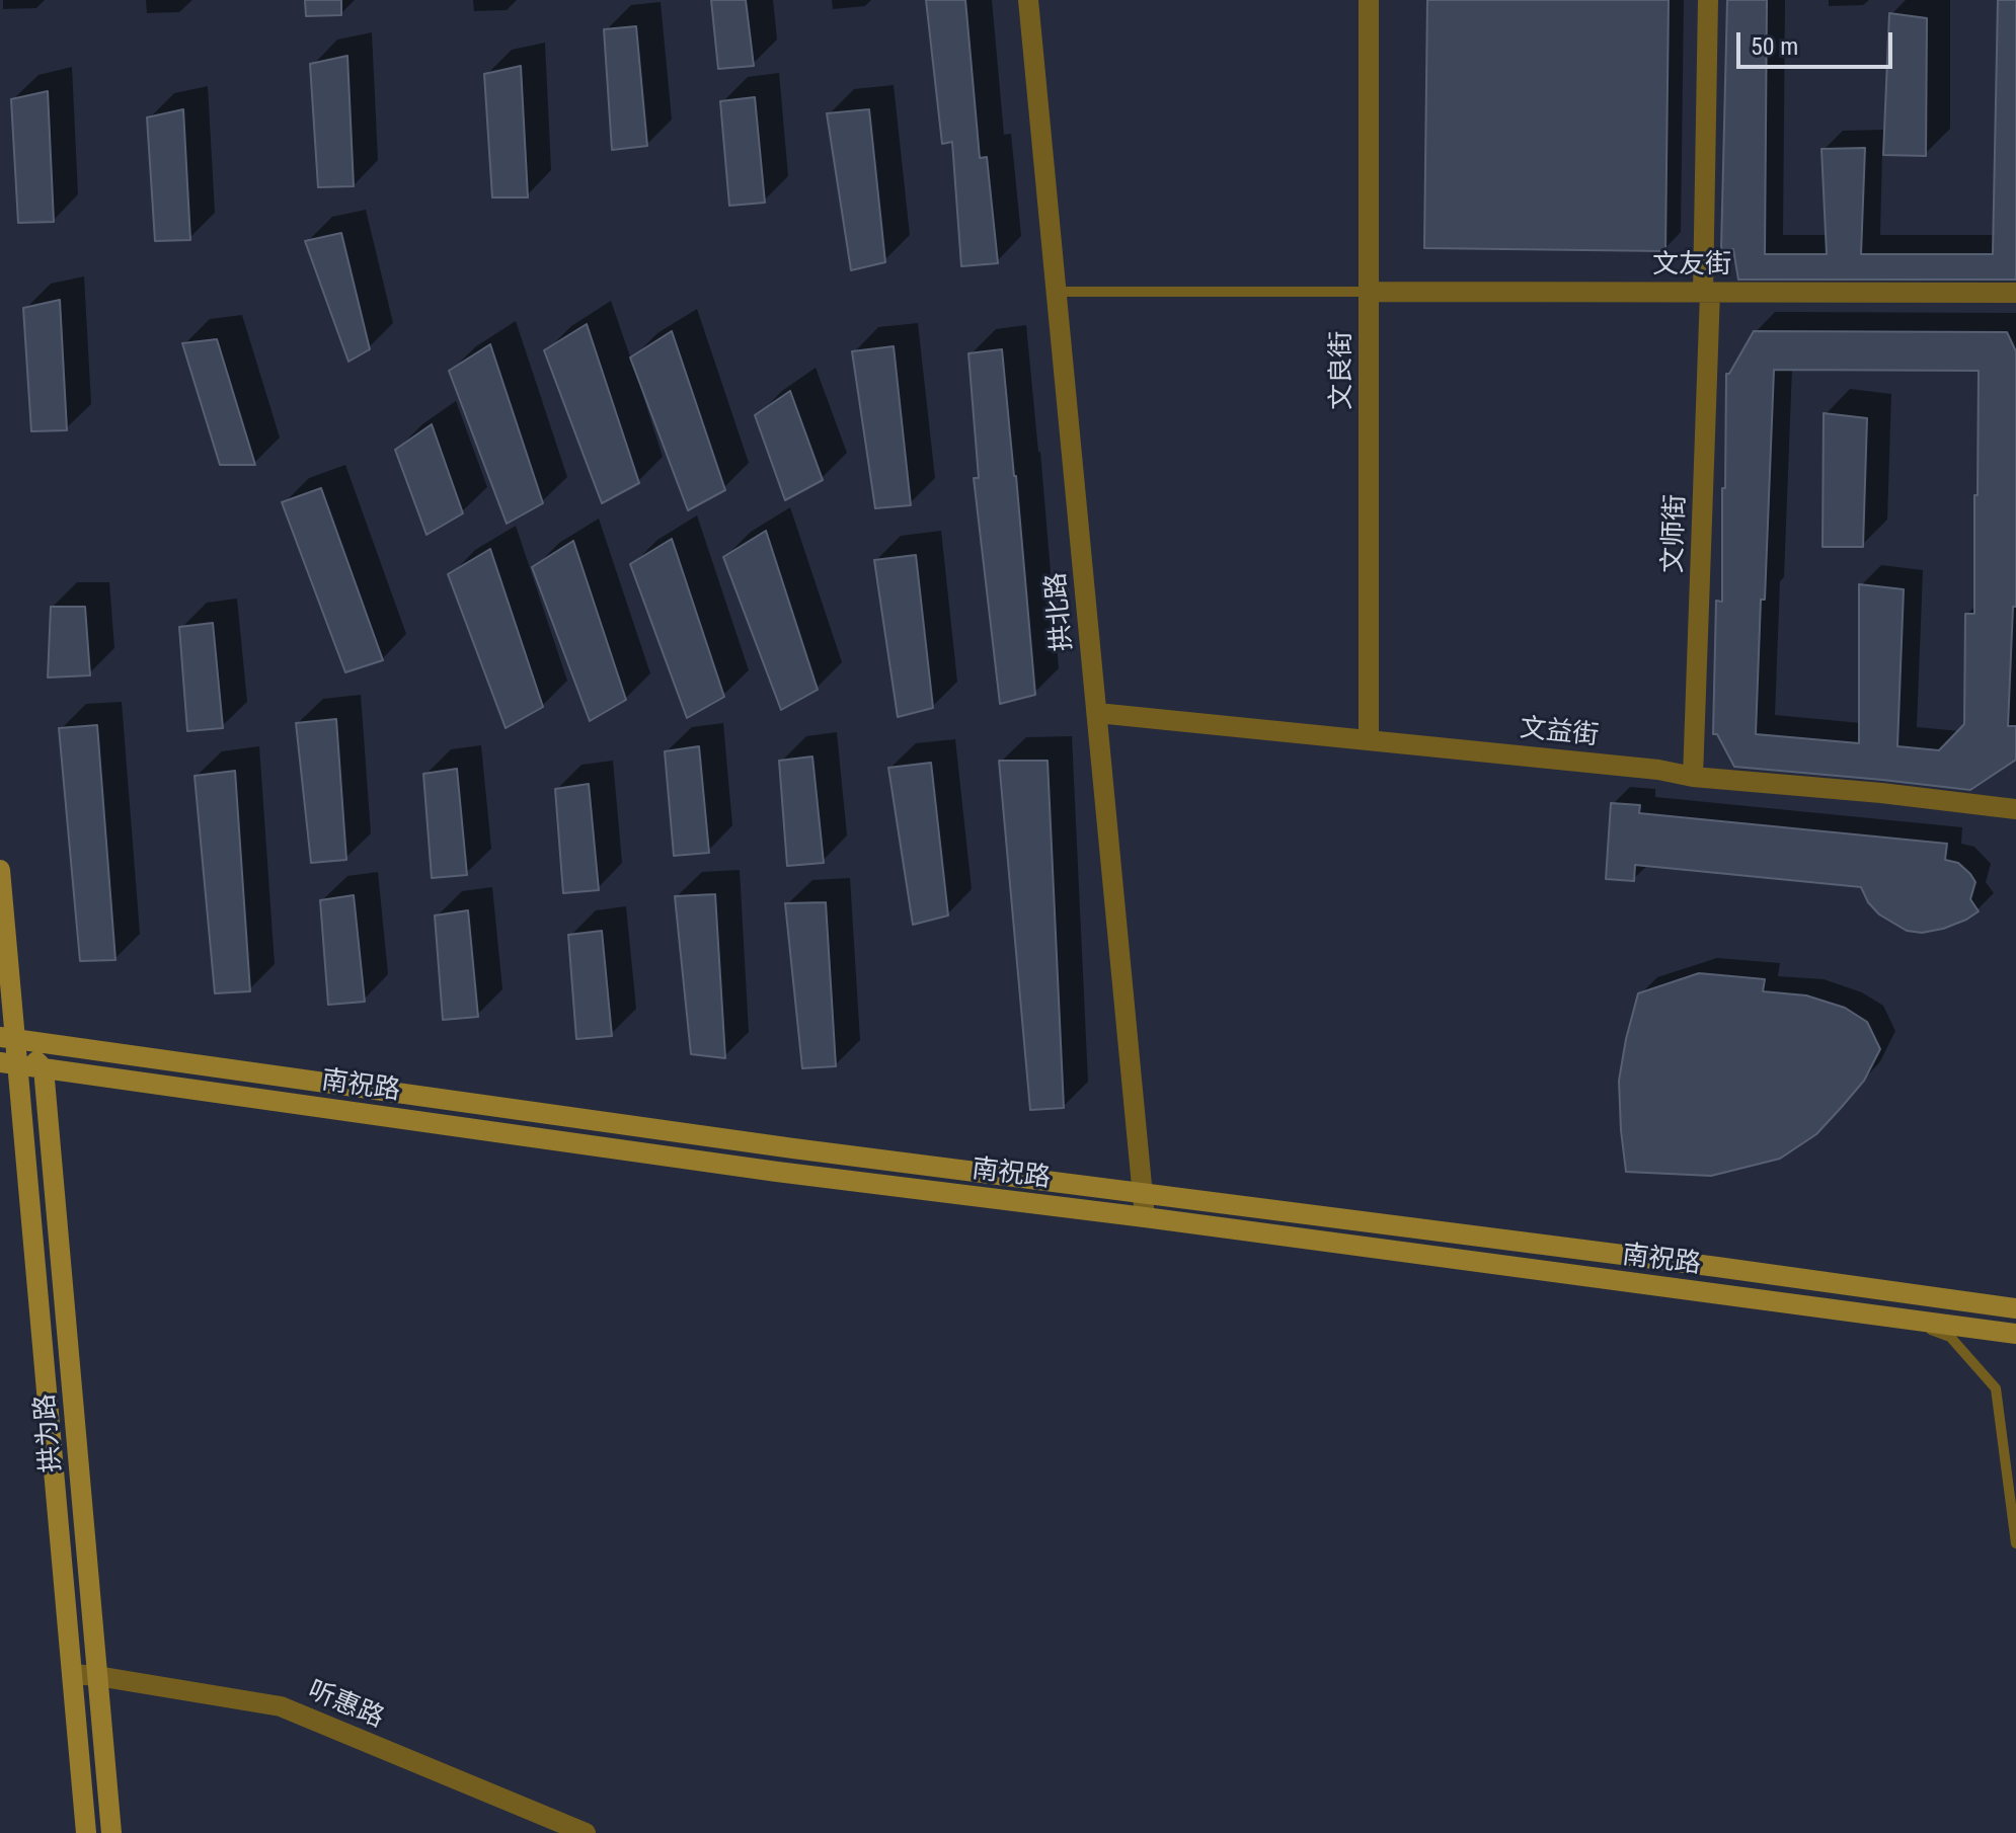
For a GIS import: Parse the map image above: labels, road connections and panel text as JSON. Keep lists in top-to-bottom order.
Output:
{
  "streets": {
    "main road": ["南祝路", "拱为路"],
    "street": [
      "文友街",
      "文良街",
      "文师街",
      "拱北路",
      "文益街",
      "听惠路"
    ]
  },
  "crossings": [
    ["文友街", "文良街"],
    ["文友街", "文师街"],
    ["文良街", "文益街"],
    ["文师街", "文益街"],
    ["拱北路", "文益街"],
    ["拱北路", "南祝路"],
    ["南祝路", "拱为路"],
    ["拱为路", "听惠路"]
  ],
  "scale_bar": "50 m"
}
